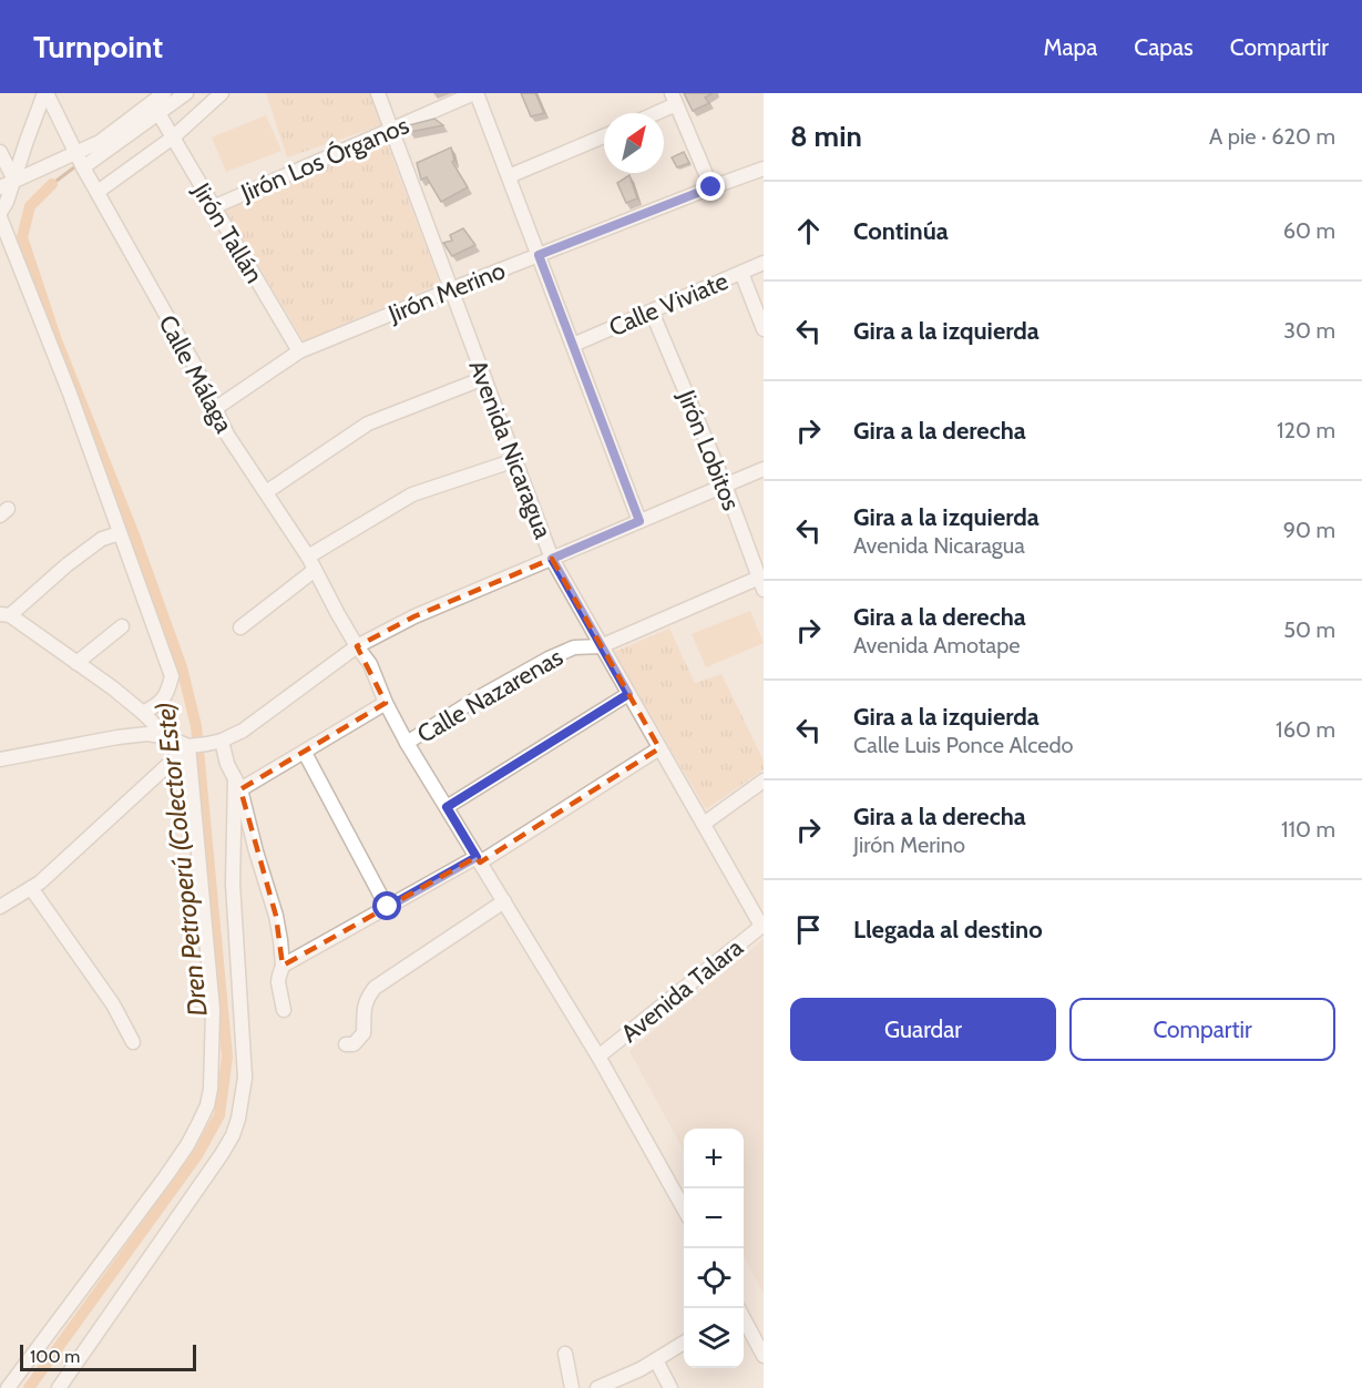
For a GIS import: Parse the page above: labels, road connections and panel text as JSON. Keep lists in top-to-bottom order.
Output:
{
  "streets": {
    "street": [
      "Jirón Los Órganos",
      "Jirón Tallán",
      "Jirón Merino",
      "Calle Viviate",
      "Calle Málaga",
      "Avenida Nicaragua",
      "Jirón Lobitos",
      "Calle Nazarenas",
      "Avenida Talara"
    ]
  },
  "crossings": [
    ["Jirón Los Órganos", "Jirón Tallán"],
    ["Jirón Los Órganos", "Avenida Nicaragua"],
    ["Jirón Tallán", "Jirón Merino"],
    ["Jirón Merino", "Calle Málaga"],
    ["Jirón Merino", "Avenida Nicaragua"],
    ["Calle Viviate", "Jirón Lobitos"],
    ["Calle Málaga", "Calle Nazarenas"],
    ["Calle Málaga", "Avenida Talara"],
    ["Avenida Nicaragua", "Calle Nazarenas"],
    ["Avenida Nicaragua", "Avenida Talara"],
    ["Jirón Lobitos", "Calle Nazarenas"]
  ],
  "water": ["Dren Petroperú (Colector Este)"],
  "scale_bar": "100 m",
  "north": "top right",
  "page": {
    "header": "Turnpoint",
    "nav": ["Mapa", "Capas", "Compartir"],
    "heading": ["8 min", "A pie · 620 m"],
    "list": [
      ["Continúa", "60 m"],
      ["Gira a la izquierda", "30 m"],
      ["Gira a la derecha", "120 m"],
      ["Gira a la izquierda", "Avenida Nicaragua", "90 m"],
      ["Gira a la derecha", "Avenida Amotape", "50 m"],
      ["Gira a la izquierda", "Calle Luis Ponce Alcedo", "160 m"],
      ["Gira a la derecha", "Jirón Merino", "110 m"],
      "Llegada al destino"
    ],
    "buttons": ["Guardar", "Compartir"],
    "map_buttons": ["+", "−"],
    "scale": "100 m"
  }
}
